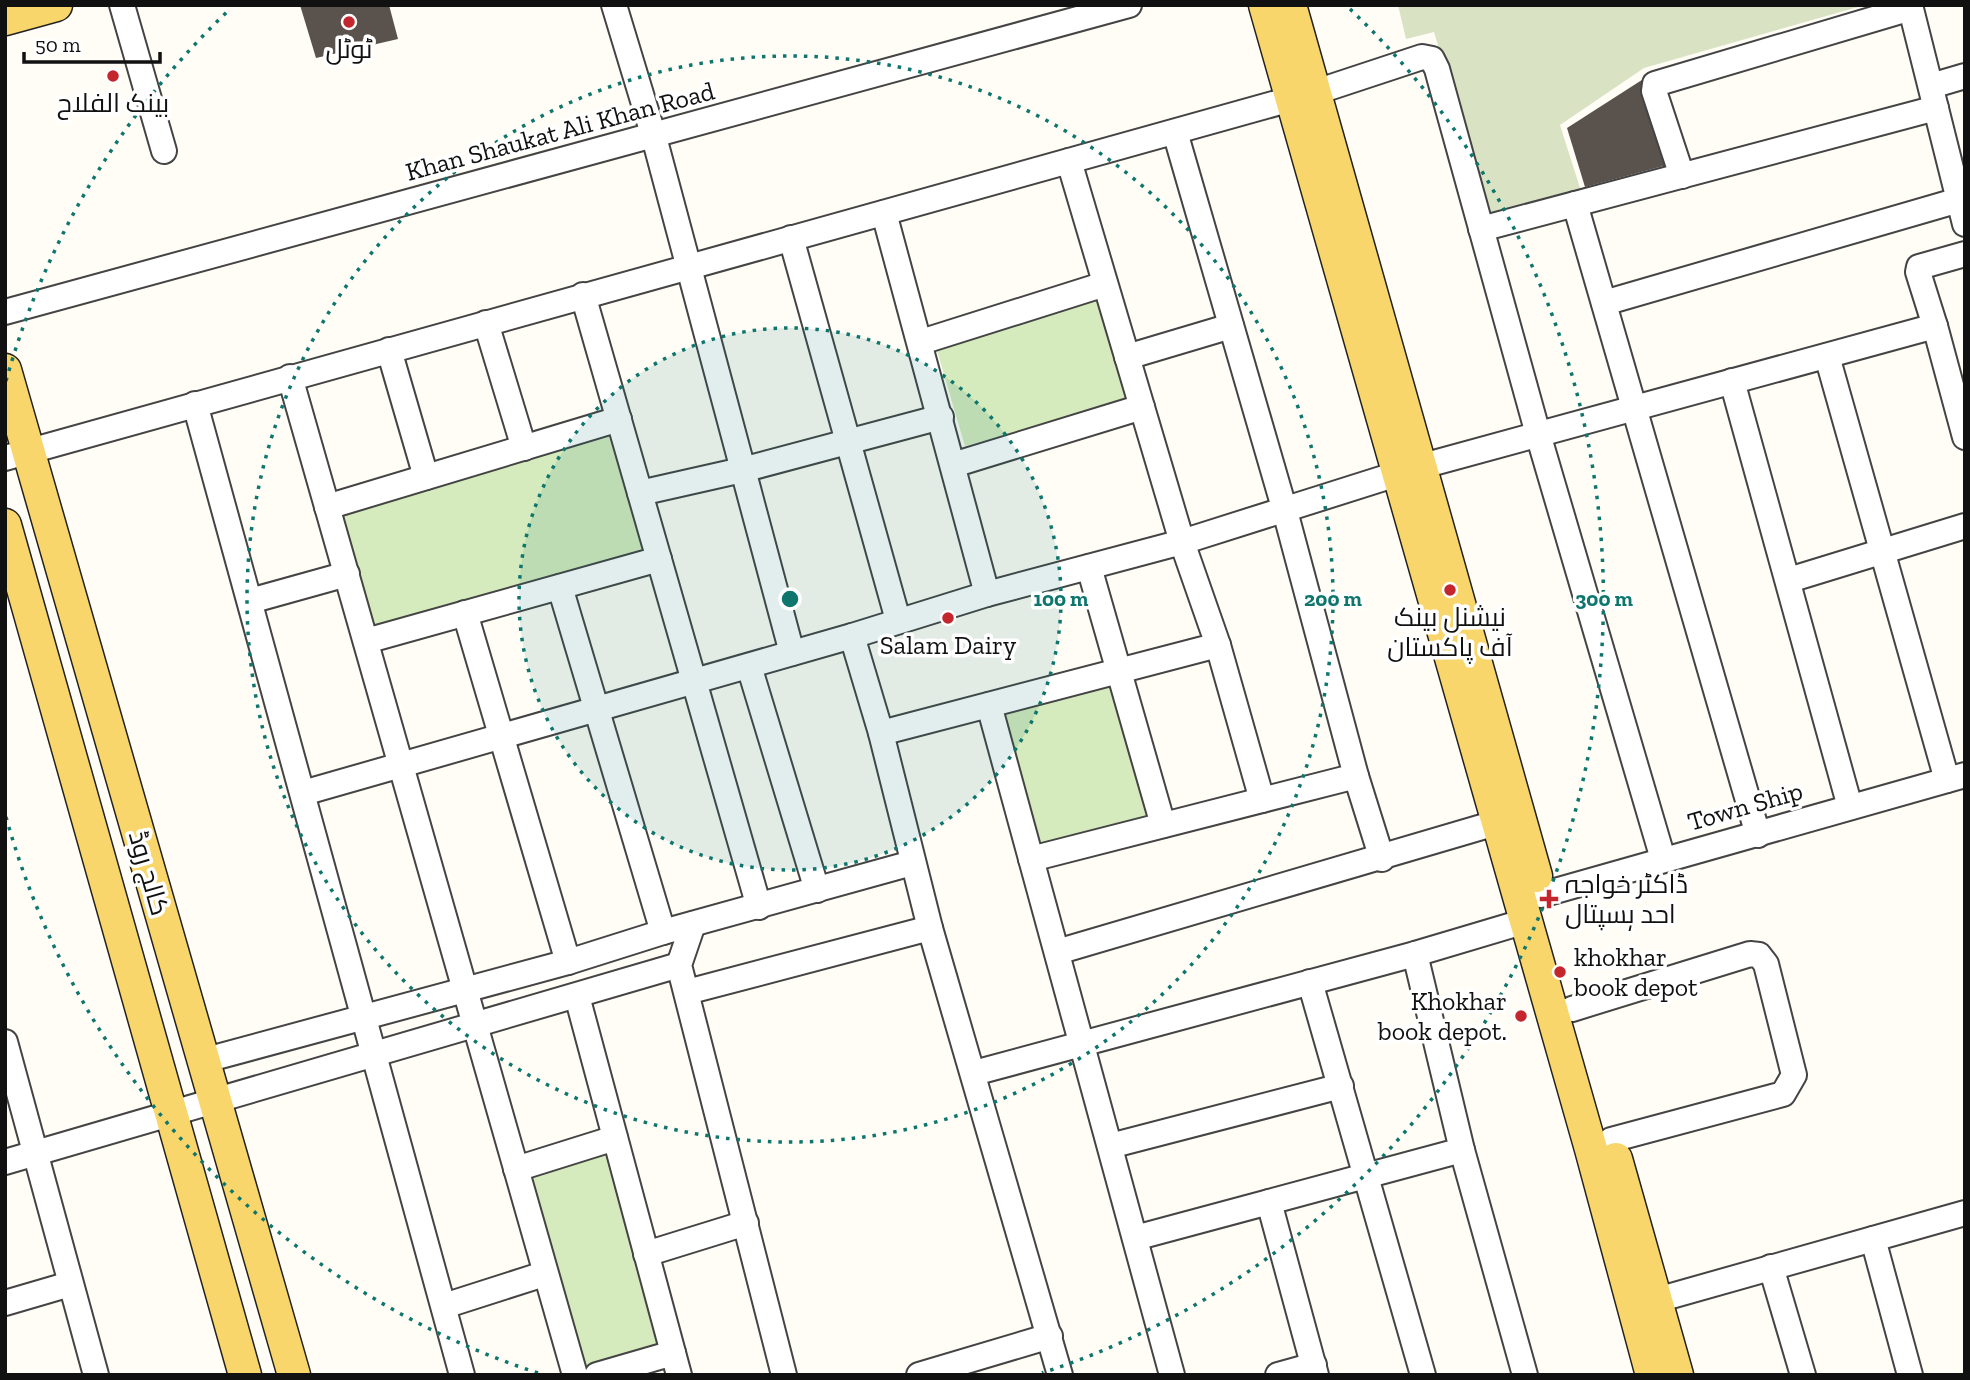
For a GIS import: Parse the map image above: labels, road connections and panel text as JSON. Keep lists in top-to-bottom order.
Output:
{
  "streets": {
    "main road": ["کالج روڈ"],
    "street": ["Khan Shaukat Ali Khan Road", "Town Ship"]
  },
  "places": {
    "other": [
      "ٹوٹل",
      "بینک الفلاح",
      "نیشنل بینک آف پاکستان",
      "Salam Dairy",
      "khokhar book depot",
      "Khokhar book depot."
    ],
    "health": ["ڈاکٹر خواجہ احد ہسپتال"]
  },
  "scale_bar": "50 m",
  "rings": ["100 m", "200 m", "300 m"]
}
